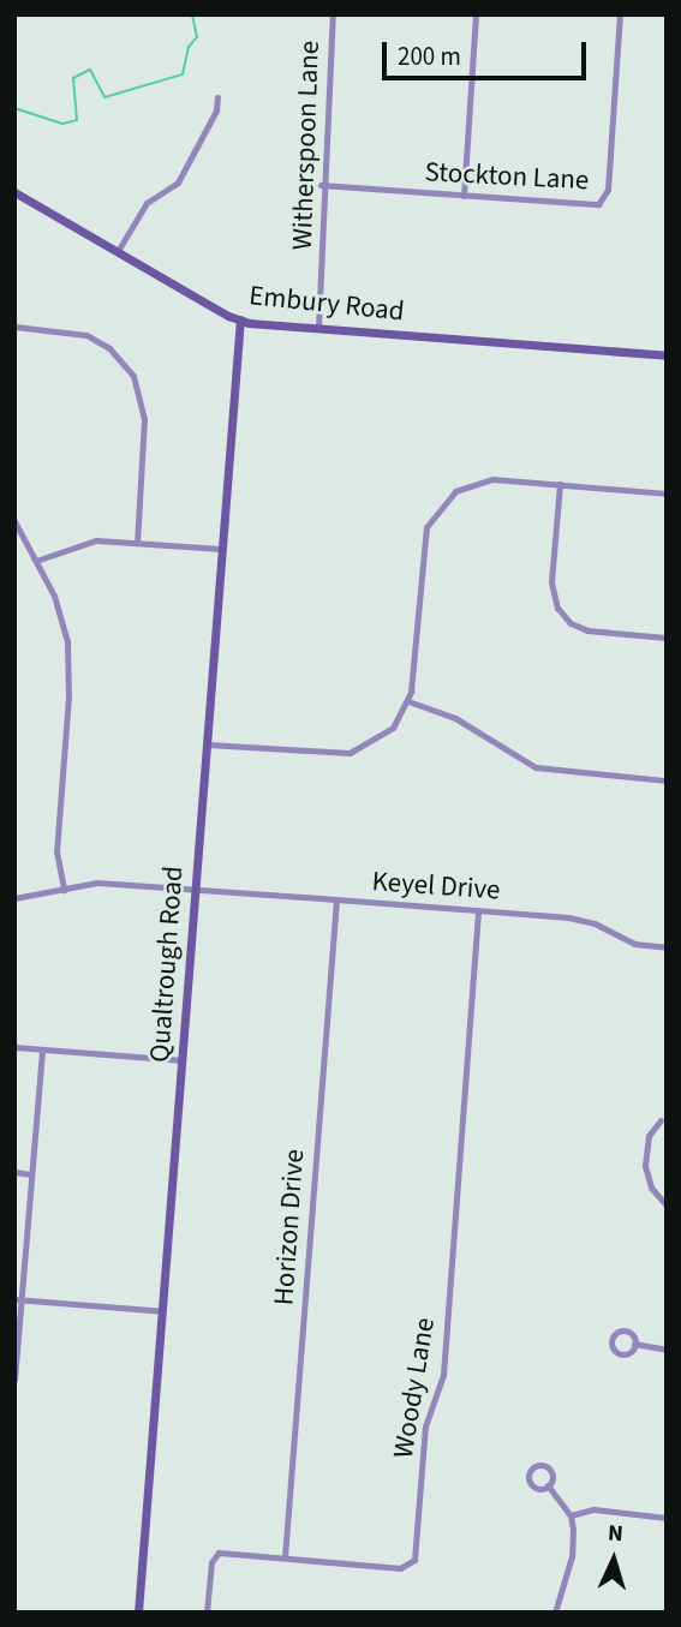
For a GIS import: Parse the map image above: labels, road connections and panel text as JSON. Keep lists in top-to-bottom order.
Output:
{
  "streets": {
    "street": [
      "Witherspoon Lane",
      "Stockton Lane",
      "Embury Road",
      "Keyel Drive",
      "Qualtrough Road",
      "Horizon Drive",
      "Woody Lane"
    ]
  },
  "crossings": [
    ["Witherspoon Lane", "Stockton Lane"],
    ["Witherspoon Lane", "Embury Road"],
    ["Embury Road", "Qualtrough Road"],
    ["Keyel Drive", "Qualtrough Road"],
    ["Keyel Drive", "Horizon Drive"],
    ["Keyel Drive", "Woody Lane"],
    ["Horizon Drive", "Woody Lane"]
  ],
  "scale_bar": "200 m",
  "north": "top"
}
